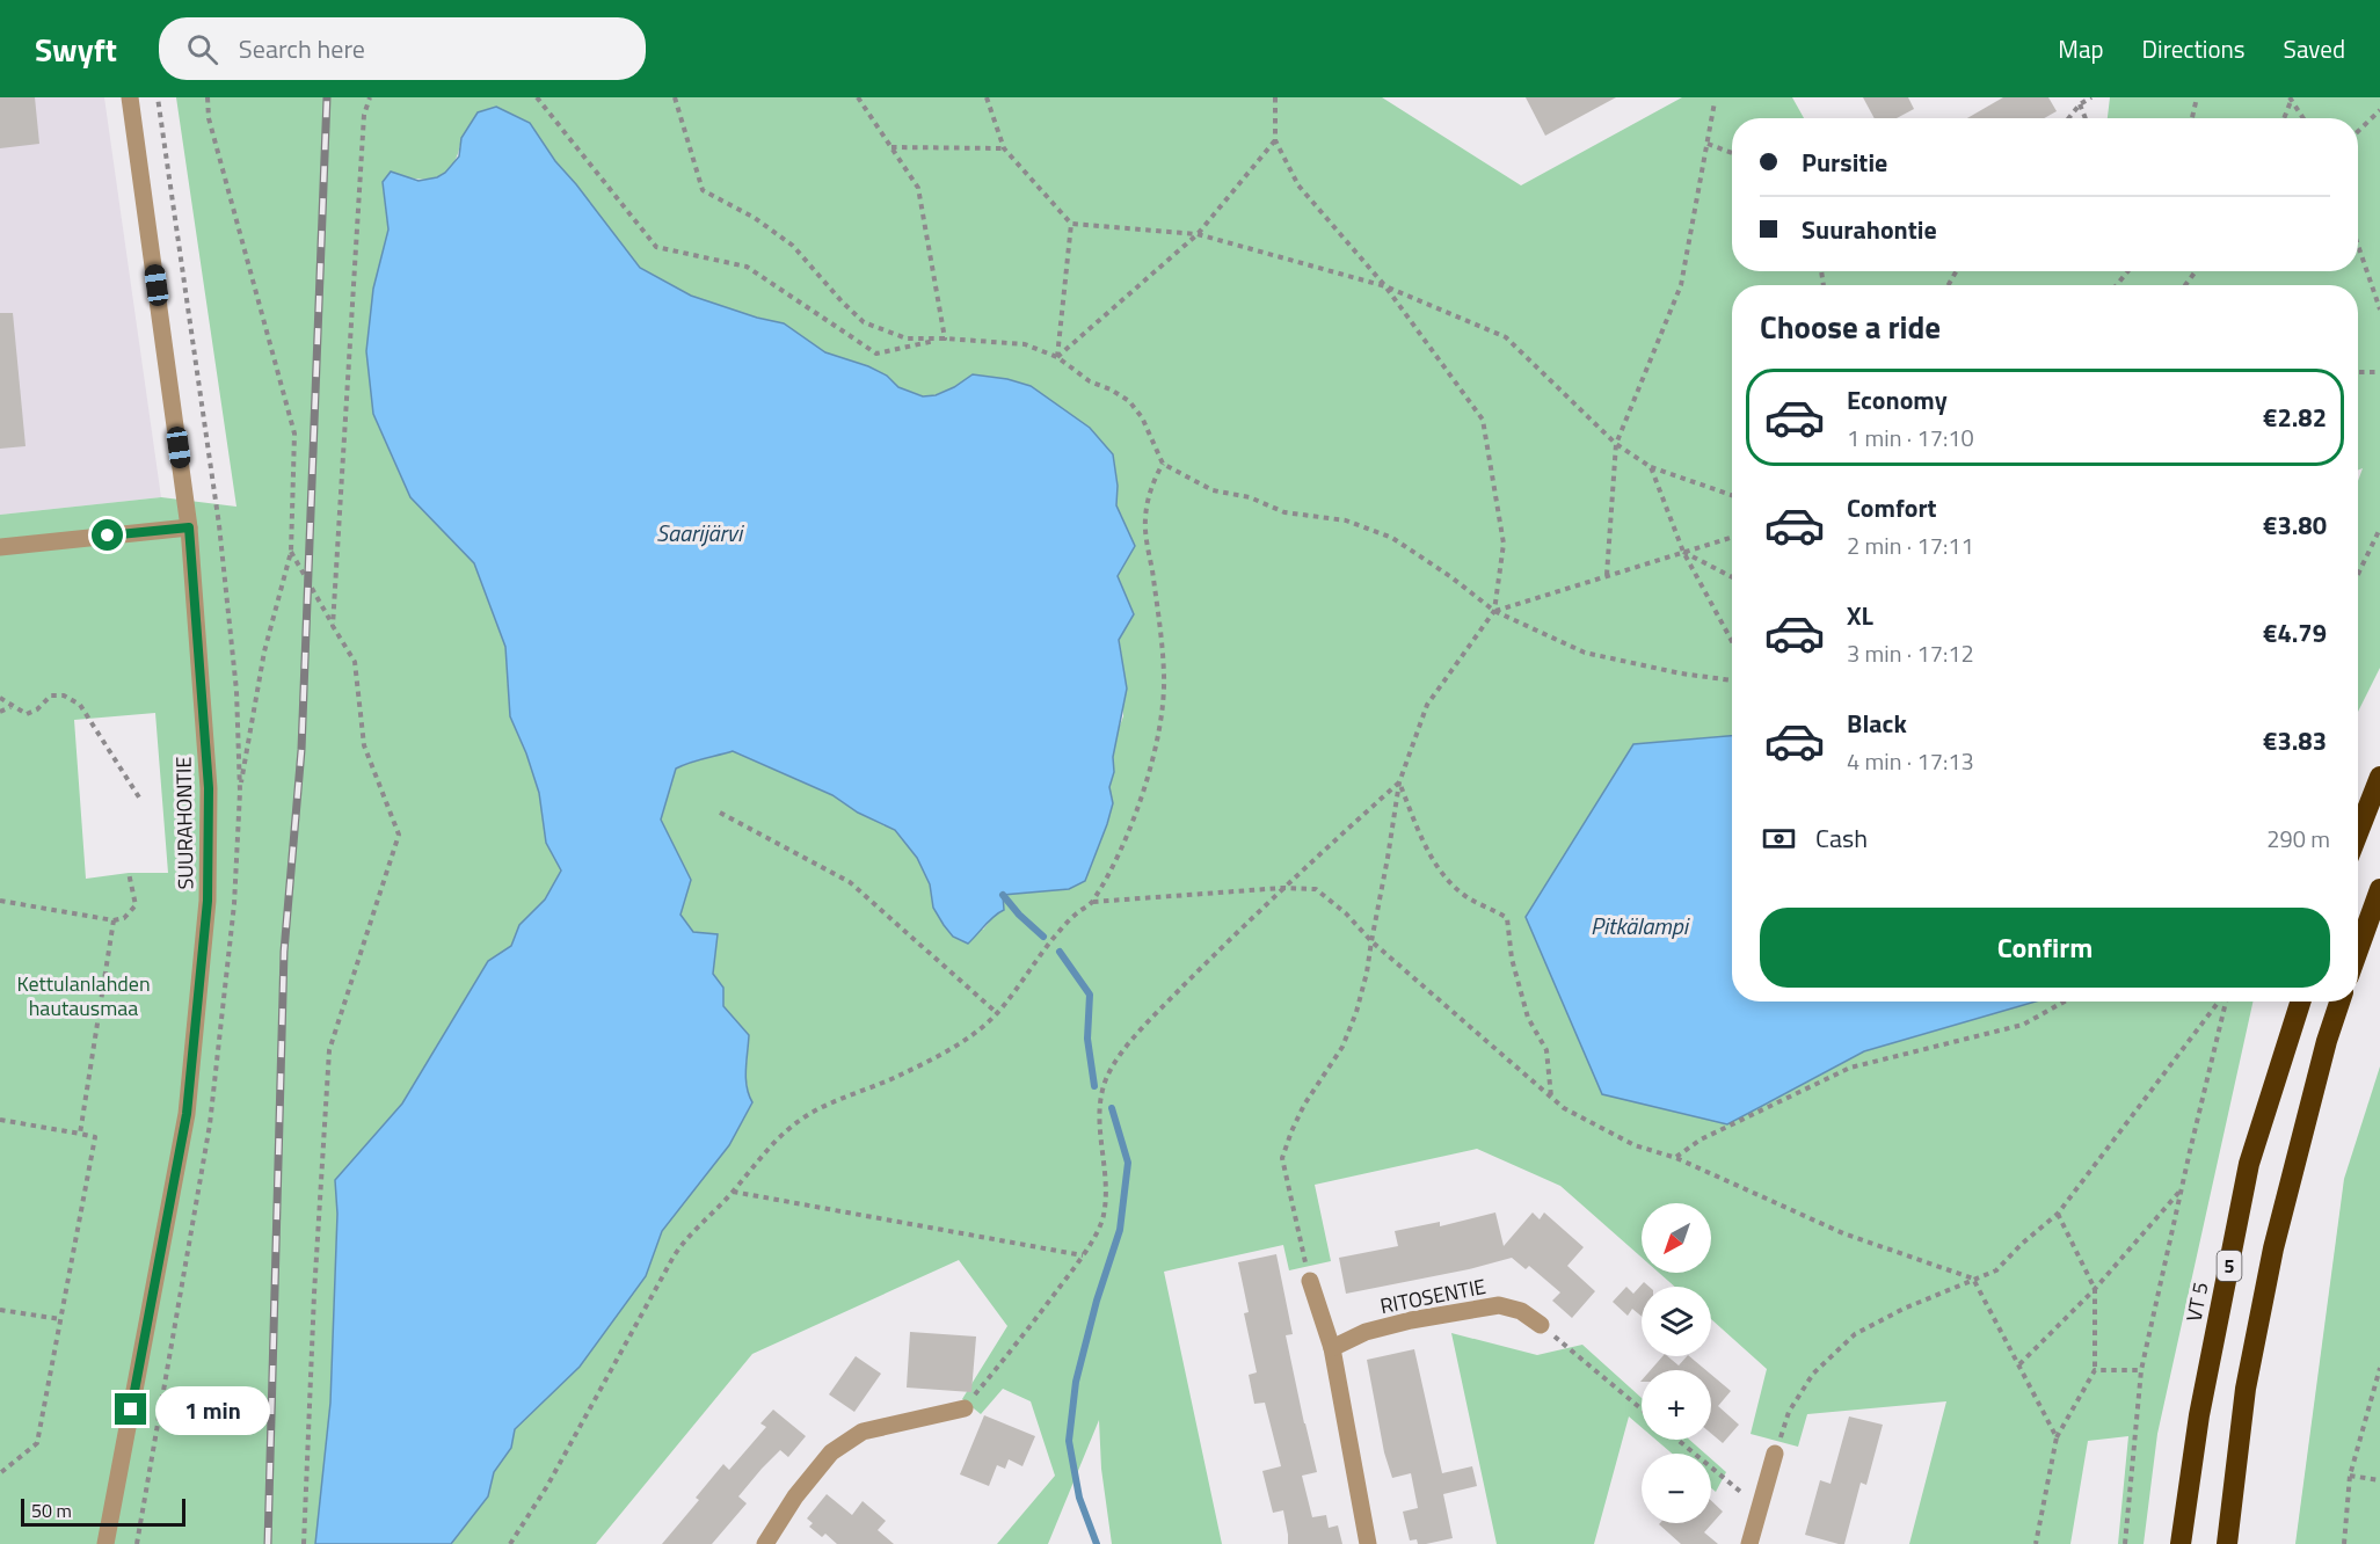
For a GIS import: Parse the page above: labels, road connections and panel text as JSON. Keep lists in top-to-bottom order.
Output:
{
  "streets": {
    "highway": ["5", "VT 5"],
    "street": ["SUURAHONTIE", "RITOSENTIE"]
  },
  "water": ["Saarijärvi", "Pitkälampi"],
  "parks": ["Kettulanlahden hautausmaa"],
  "scale_bar": "50 m",
  "north": "bottom left",
  "page": {
    "header": "Swyft",
    "search": "Search here",
    "nav": ["Map", "Directions", "Saved"],
    "banner": ["Pursitie", "Suurahontie"],
    "heading": "Choose a ride",
    "list": [
      {
        "name": "Economy",
        "note": "1 min · 17:10",
        "value": "€2.82"
      },
      {
        "name": "Comfort",
        "note": "2 min · 17:11",
        "value": "€3.80"
      },
      {
        "name": "XL",
        "note": "3 min · 17:12",
        "value": "€4.79"
      },
      {
        "name": "Black",
        "note": "4 min · 17:13",
        "value": "€3.83"
      }
    ],
    "pay": ["Cash", "290 m"],
    "buttons": "Confirm",
    "map_buttons": ["+", "−"],
    "bubble": "1 min",
    "scale": "50 m"
  }
}
